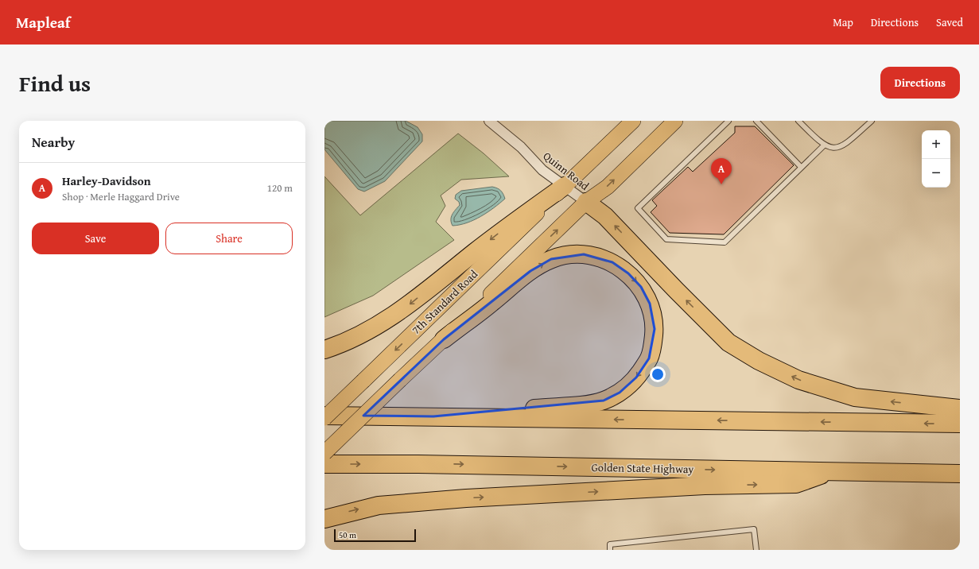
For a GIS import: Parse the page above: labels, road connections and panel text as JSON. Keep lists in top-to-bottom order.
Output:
{
  "streets": {
    "highway": ["Golden State Highway"],
    "main road": ["7th Standard Road"],
    "street": ["Quinn Road"]
  },
  "crossings": [
    ["Quinn Road", "7th Standard Road"]
  ],
  "scale_bar": "50 m",
  "page": {
    "header": "Mapleaf",
    "nav": ["Map", "Directions", "Saved"],
    "title": "Find us",
    "buttons": [
      "Directions",
      ["Save", "Share"]
    ],
    "heading": "Nearby",
    "map_buttons": ["+", "−"],
    "pins": "A",
    "list": [
      {
        "mark": "A",
        "name": "Harley-Davidson",
        "note": "Shop · Merle Haggard Drive",
        "value": "120 m"
      }
    ],
    "scale": "50 m"
  }
}
